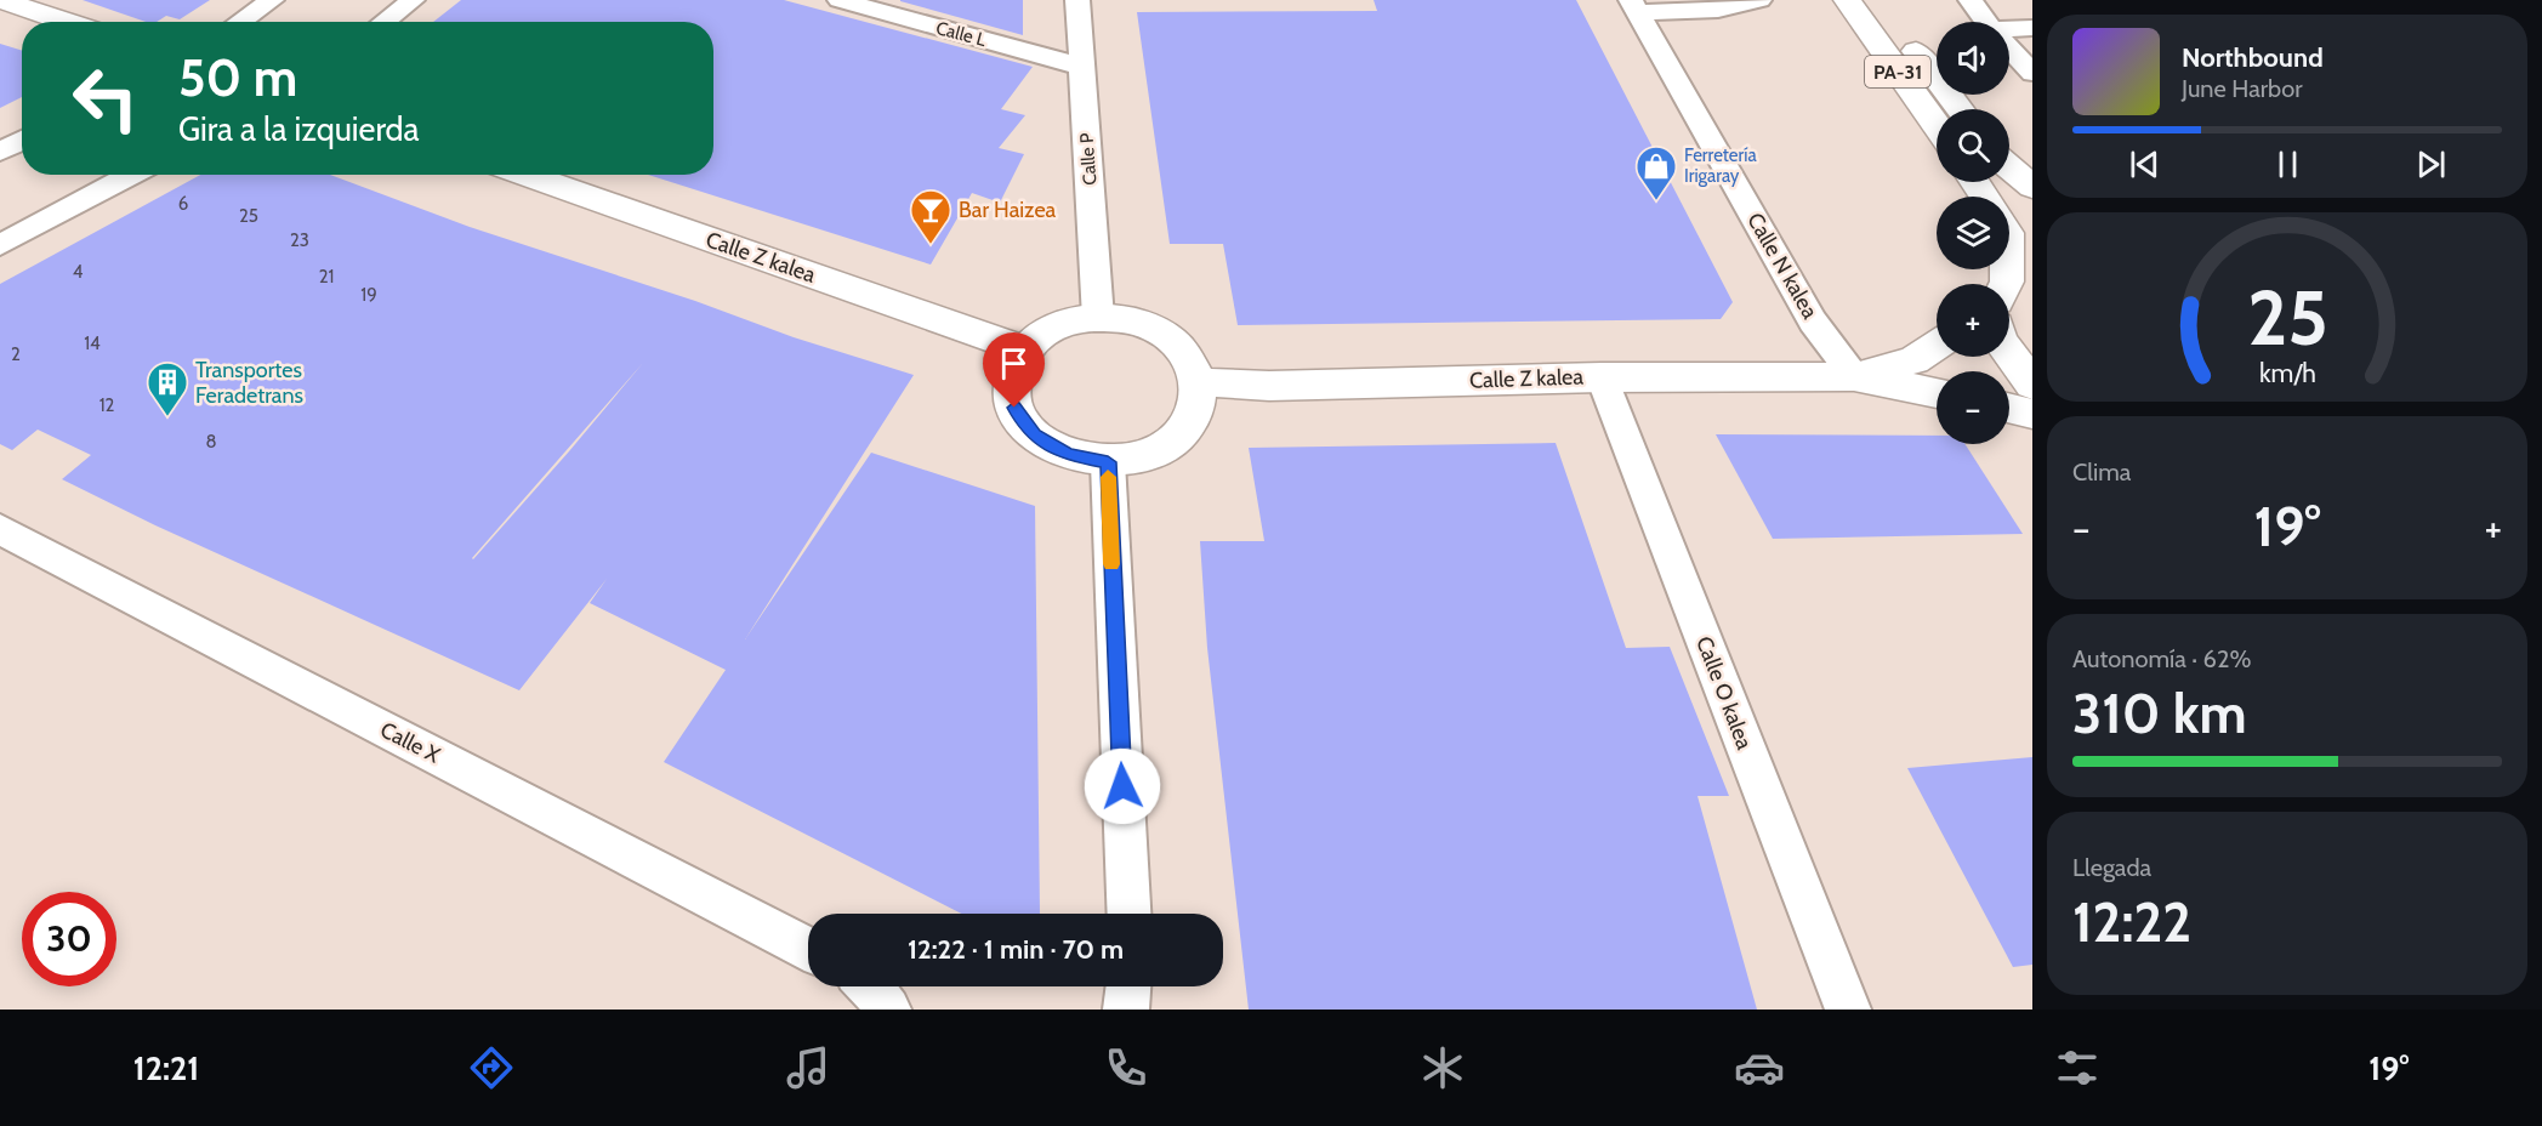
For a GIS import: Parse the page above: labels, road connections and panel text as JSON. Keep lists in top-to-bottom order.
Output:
{
  "streets": {
    "main road": ["PA-31", "Calle Z kalea"],
    "street": [
      "Calle L",
      "Calle P",
      "Calle N kalea",
      "Calle O kalea",
      "Calle X"
    ]
  },
  "crossings": [
    ["Calle L", "Calle P"],
    ["Calle P", "Calle Z kalea"],
    ["Calle Z kalea", "Calle N kalea"],
    ["Calle Z kalea", "Calle O kalea"]
  ],
  "places": {
    "shop": ["Ferretería Irigaray"],
    "bar": ["Bar Haizea"],
    "building": ["Transportes Feradetrans"]
  },
  "house_numbers": [
    "6",
    "25",
    "23",
    "4",
    "21",
    "19",
    "14",
    "2",
    "12",
    "8"
  ],
  "page": {
    "map_buttons": ["+", "−"],
    "turn": ["50 m", "Gira a la izquierda"],
    "song": ["Northbound", "June Harbor"],
    "tile": [
      "Clima",
      ["Autonomía · 62%", "310 km"],
      ["Llegada", "12:22"]
    ],
    "heat": ["−", "19°", "+"],
    "limit": "30",
    "trip": "12:22 · 1 min · 70 m",
    "tabs": ["12:21", "19°"],
    "gauge": ["25", "km/h"]
  }
}
